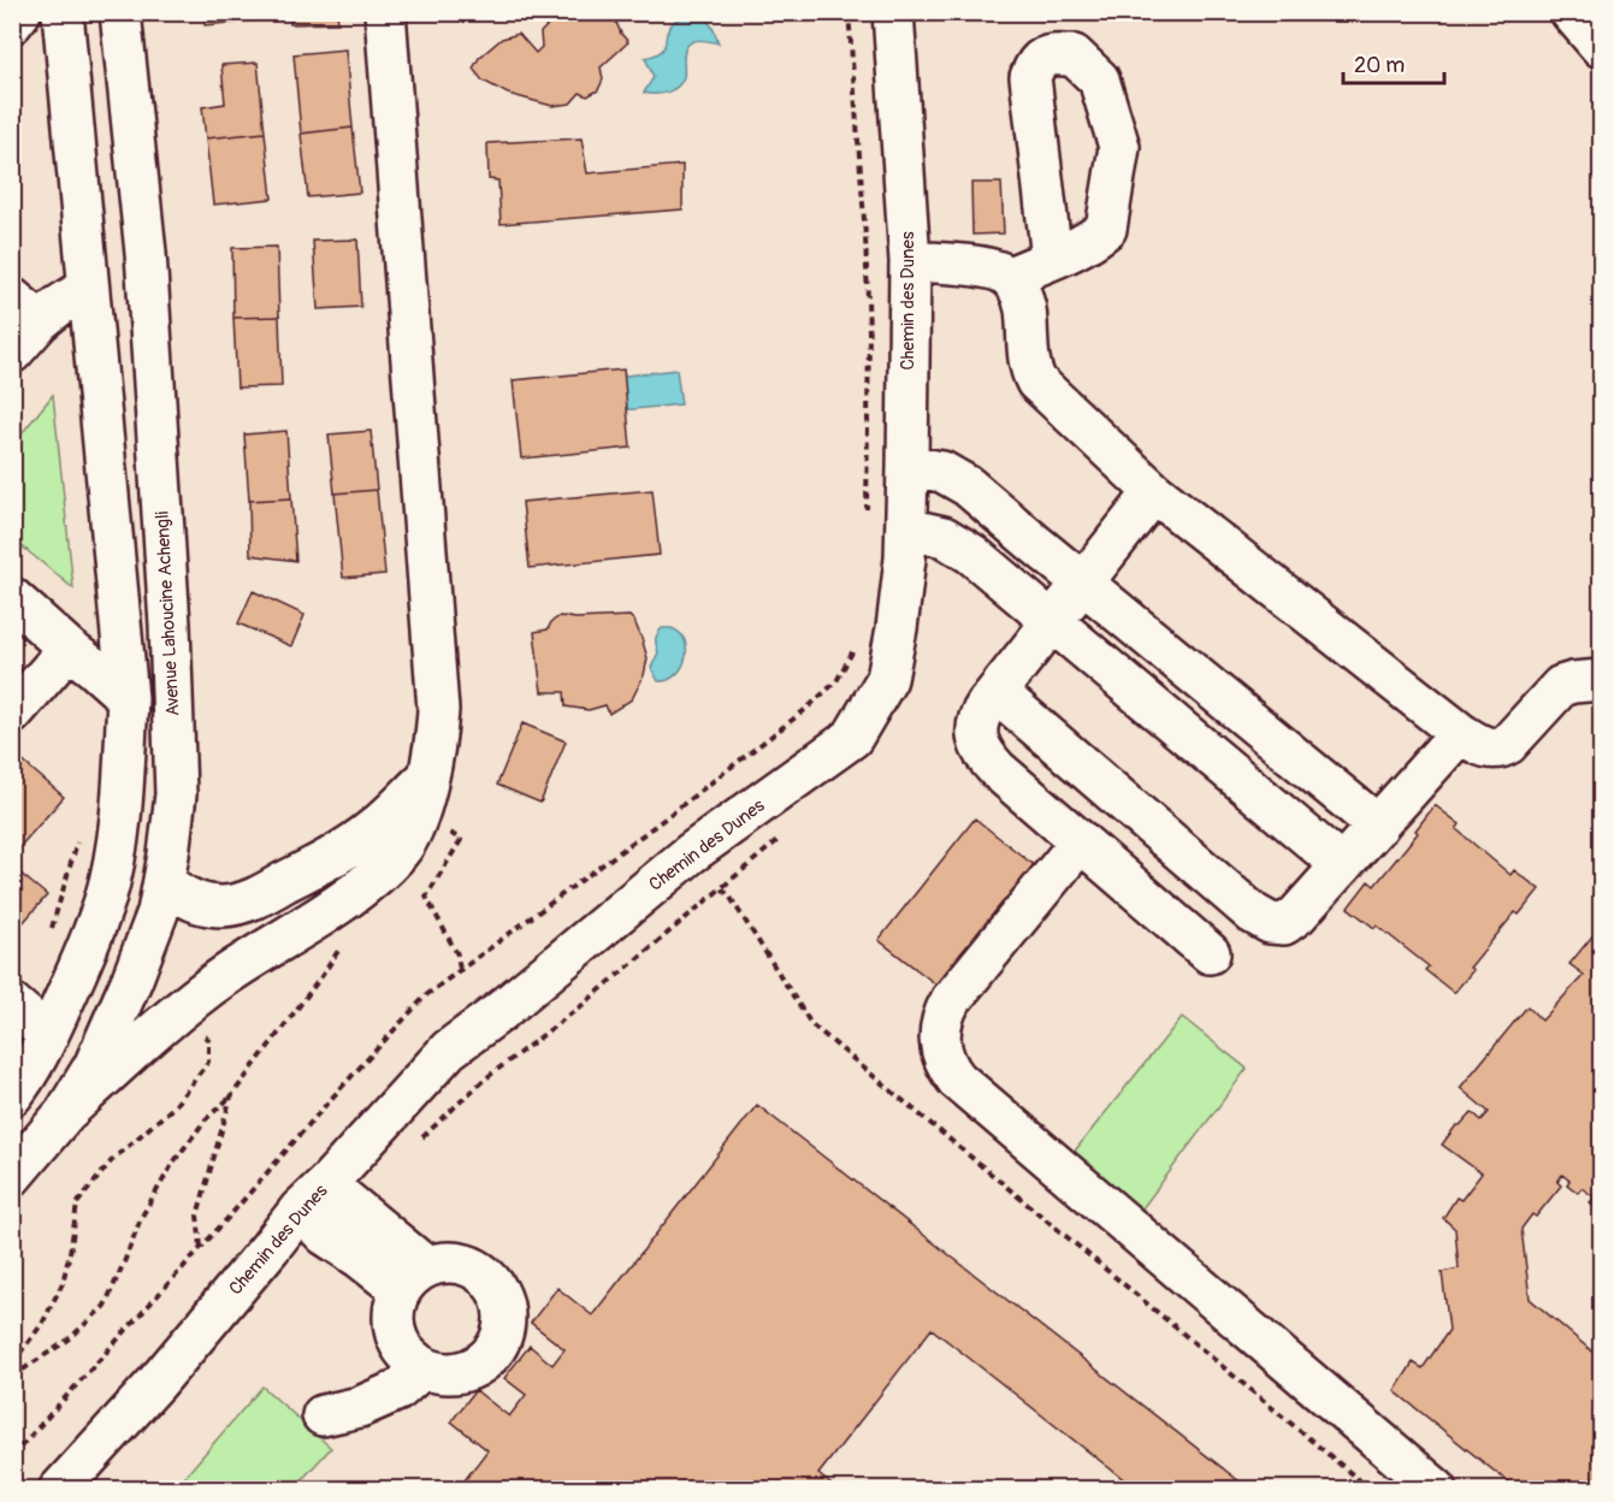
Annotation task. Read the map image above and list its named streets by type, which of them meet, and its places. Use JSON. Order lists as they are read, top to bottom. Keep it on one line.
{"streets":{"street":["Chemin des Dunes","Avenue Lahoucine Achengli"]},"scale_bar":"20 m"}
